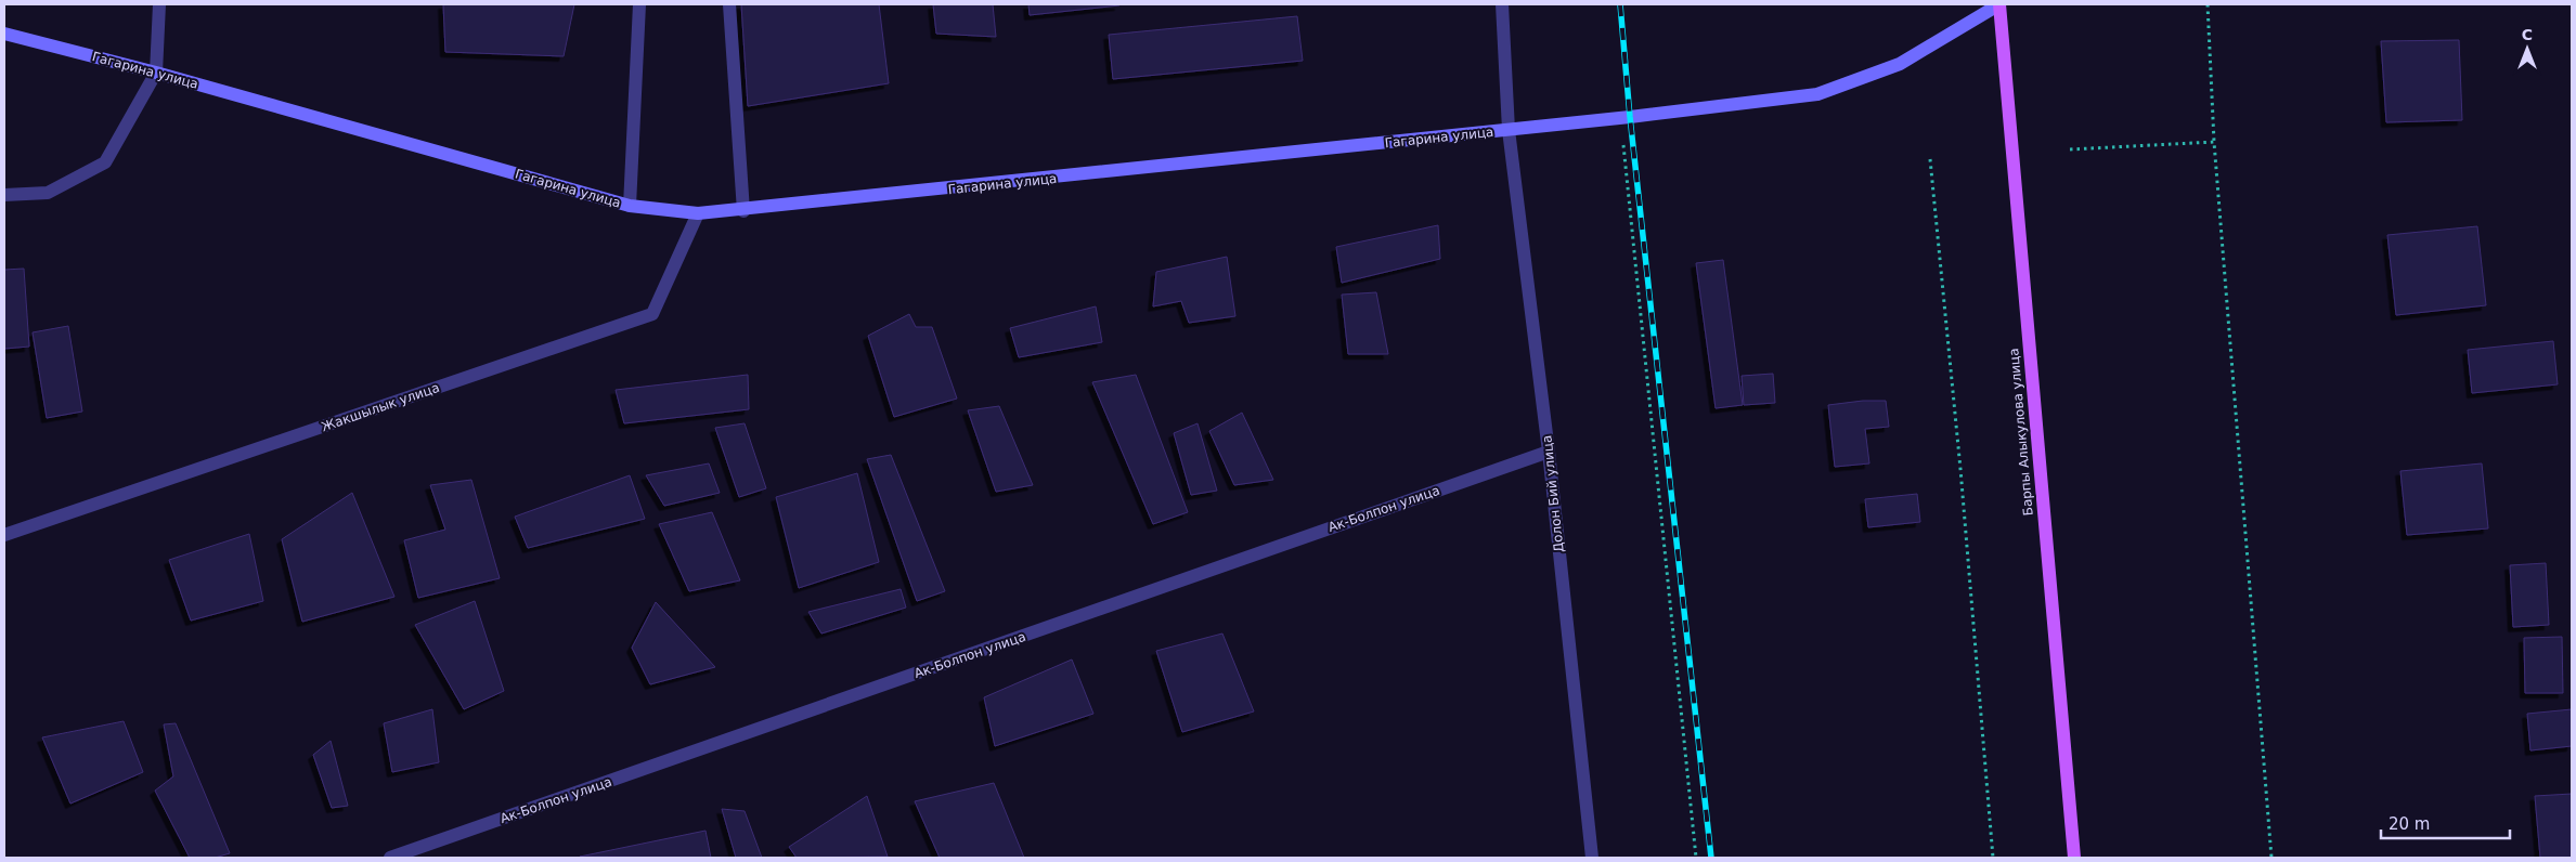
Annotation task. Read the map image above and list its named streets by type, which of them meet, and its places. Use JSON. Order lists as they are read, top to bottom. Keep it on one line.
{"streets":{"main road":["Гагарина улица","Барпы Алыкулова улица"],"street":["Жакшылык улица","Долон Бий улица","Ак-Болпон улица"]},"crossings":[["Гагарина улица","Жакшылык улица"],["Гагарина улица","Барпы Алыкулова улица"],["Гагарина улица","Долон Бий улица"],["Долон Бий улица","Ак-Болпон улица"]],"scale_bar":"20 m","north":"top"}
